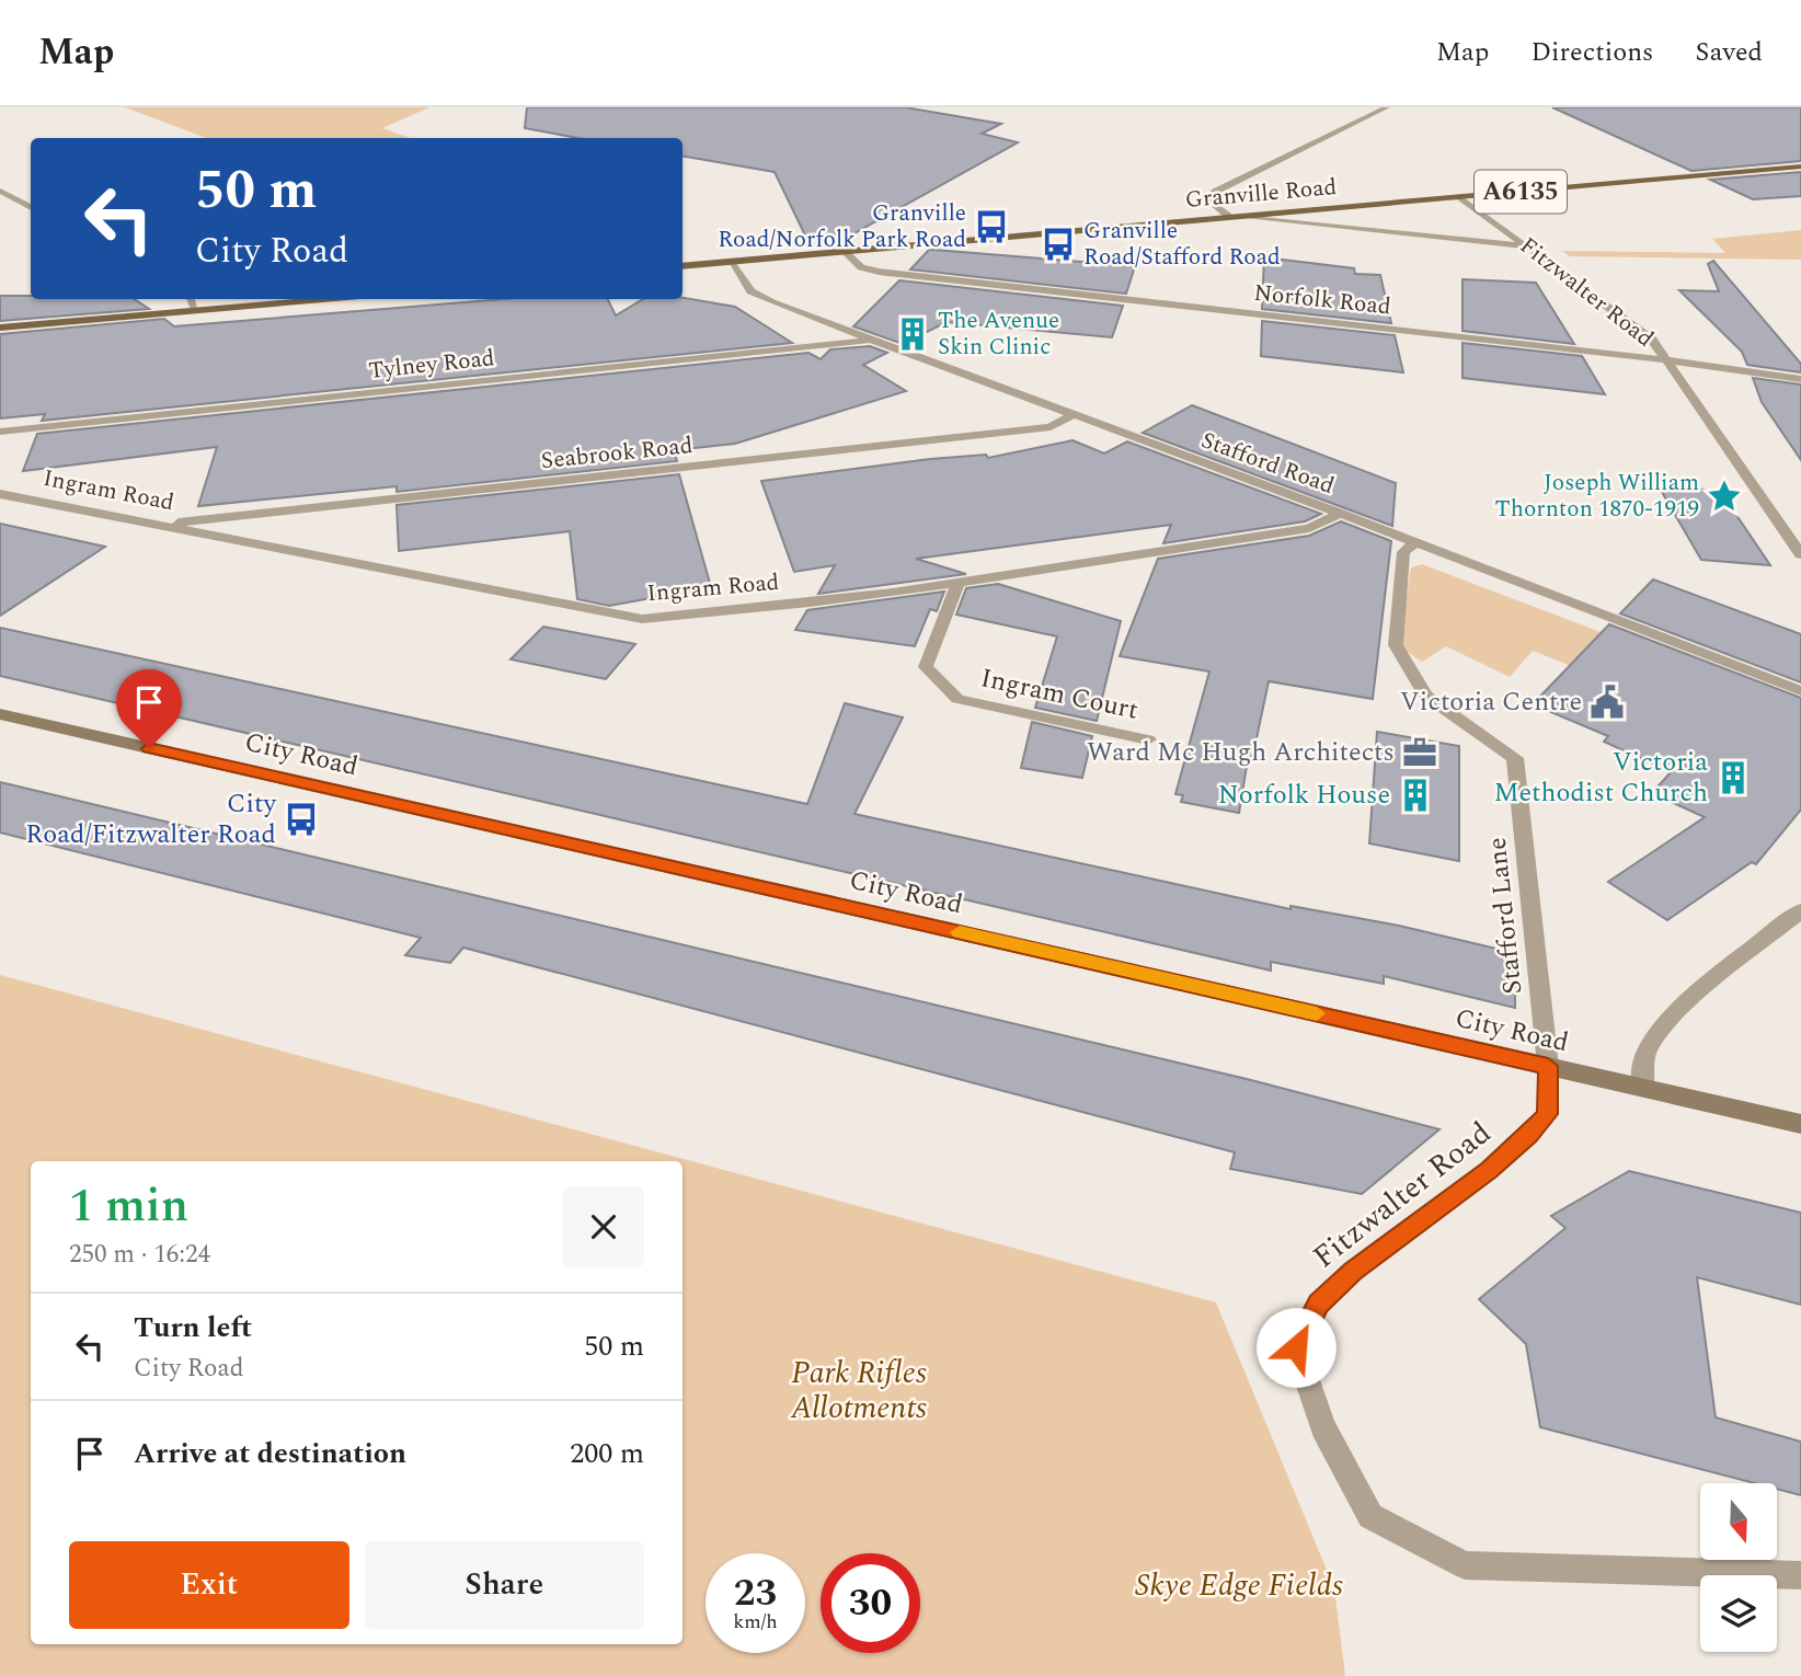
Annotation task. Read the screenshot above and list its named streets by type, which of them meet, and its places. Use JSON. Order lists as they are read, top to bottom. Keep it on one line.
{"streets":{"main road":["A6135","Granville Road","City Road"],"street":["Fitzwalter Road","Norfolk Road","Tylney Road","Seabrook Road","Stafford Road","Ingram Road","Ingram Court","Stafford Lane"]},"crossings":[["Granville Road","Fitzwalter Road"],["Granville Road","Norfolk Road"],["Granville Road","Stafford Road"],["Fitzwalter Road","Norfolk Road"],["Fitzwalter Road","City Road"],["Fitzwalter Road","Stafford Lane"],["Tylney Road","Stafford Road"],["Seabrook Road","Stafford Road"],["Seabrook Road","Ingram Road"],["Stafford Road","Ingram Road"],["Stafford Road","Stafford Lane"],["Ingram Road","Ingram Court"],["City Road","Stafford Lane"]],"parks":["Park Rifles Allotments","Skye Edge Fields"],"places":{"bus stop":["Granville Road/Norfolk Park Road","Granville Road/Stafford Road","City Road/Fitzwalter Road"],"building":["The Avenue Skin Clinic","Victoria Methodist Church","Norfolk House"],"place":["Joseph William Thornton 1870-1919"],"public building":["Victoria Centre"],"office":["Ward Mc Hugh Architects"]},"north":"bottom","page":{"header":"Map","nav":["Map","Directions","Saved"],"turn":["50 m","City Road"],"heading":["1 min","250 m · 16:24"],"list":[{"name":"Turn left","note":"City Road","value":"50 m"},{"name":"Arrive at destination","value":"200 m"}],"buttons":["Exit","Share"],"speed":"23 km/h","limit":"30"}}
